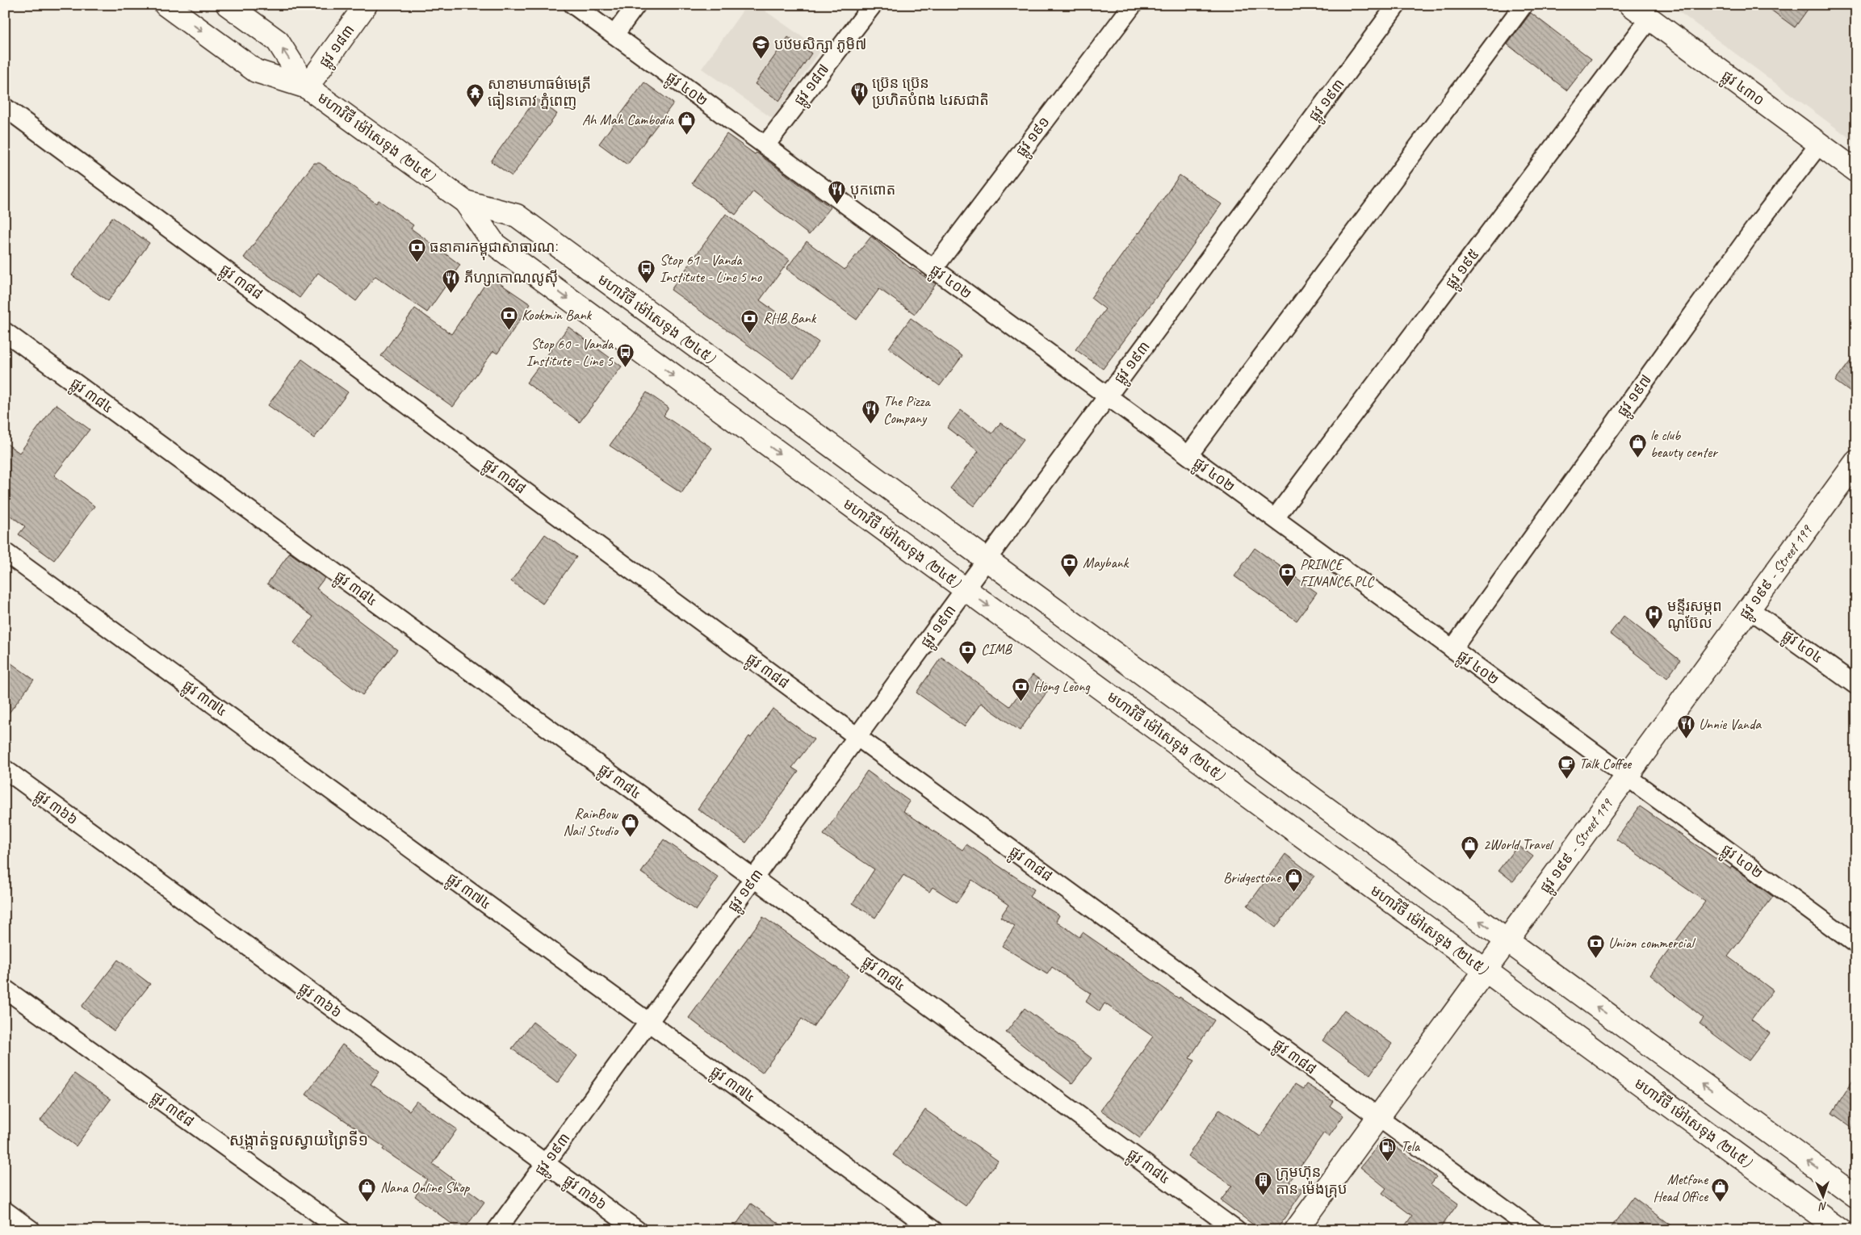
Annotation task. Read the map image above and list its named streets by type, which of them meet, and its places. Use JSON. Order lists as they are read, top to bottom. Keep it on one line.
{"streets":{"main road":["ផ្លូវ ១៨៣","ផ្លូវ ៤៣០","មហាវិថី ម៉ៅសេទុង (២៤៥)","ផ្លូវ ១៩៩ - Street 199"],"street":["ផ្លូវ ១៨៧","ផ្លូវ ៤០២","ផ្លូវ ១៩៣","ផ្លូវ ១៩១","ផ្លូវ ១៩៥","ផ្លូវ ៣៨៨","ផ្លូវ ៣៨៤","ផ្លូវ ១៩៧","ផ្លូវ ៤០៤","ផ្លូវ ៣៧៤","ផ្លូវ ៣៦៦","ផ្លូវ ៣៥៨"]},"crossings":[["ផ្លូវ ១៨៣","មហាវិថី ម៉ៅសេទុង (២៤៥)"],["ផ្លូវ ១៨៧","ផ្លូវ ៤០២"],["ផ្លូវ ៤៣០","ផ្លូវ ១៩៥"],["ផ្លូវ ៤៣០","ផ្លូវ ១៩៧"],["ផ្លូវ ៤០២","ផ្លូវ ១៩៣"],["ផ្លូវ ៤០២","ផ្លូវ ១៩១"],["ផ្លូវ ៤០២","ផ្លូវ ១៩៥"],["ផ្លូវ ៤០២","ផ្លូវ ១៩៧"],["ផ្លូវ ៤០២","ផ្លូវ ១៩៩ - Street 199"],["ផ្លូវ ១៩៣","មហាវិថី ម៉ៅសេទុង (២៤៥)"],["ផ្លូវ ១៩៣","ផ្លូវ ៣៨៨"],["ផ្លូវ ១៩៣","ផ្លូវ ៣៨៤"],["ផ្លូវ ១៩៣","ផ្លូវ ៣៧៤"],["ផ្លូវ ១៩៣","ផ្លូវ ៣៦៦"],["មហាវិថី ម៉ៅសេទុង (២៤៥)","ផ្លូវ ១៩៩ - Street 199"],["ផ្លូវ ៣៨៨","ផ្លូវ ១៩៩ - Street 199"],["ផ្លូវ ១៩៩ - Street 199","ផ្លូវ ៤០៤"]],"districts":["សង្កាត់ទួលស្វាយព្រៃទី១"],"places":{"school or university":["បឋមសិក្សា ភូមិ៧"],"restaurant":["ប្រ៊េន ប្រ៊េន ប្រហិតបំពង ៤រសជាតិ","បុកពោត","ភីហ្សាកោណលូស៊ី","The Pizza Company","Unnie Vanda"],"temple":["សាខាមហាធម៌មេត្រី ធៀនតោវ ភ្នំពេញ"],"shop":["Ah Mah Cambodia","le club beauty center","RainBow Nail Studio","2World Travel","Bridgestone","Nana Online Shop","Metfone Head Office"],"bank":["ធនាគារកម្ពុជាសាធារណៈ","Kookmin Bank","RHB Bank","Maybank","PRINCE FINANCE PLC","CIMB","Hong Leong","Union commercial"],"bus stop":["Stop 61 - Vanda Institute - Line 5 no","Stop 60 - Vanda Institute - Line 5"],"hospital":["មន្ទីរសម្ភព ណូប៊ែល"],"cafe":["Talk Coffee"],"fuel station":["Tela"],"building":["ក្រុមហ៊ុន តាន ម៉េងគ្រុប"]},"north":"bottom"}
